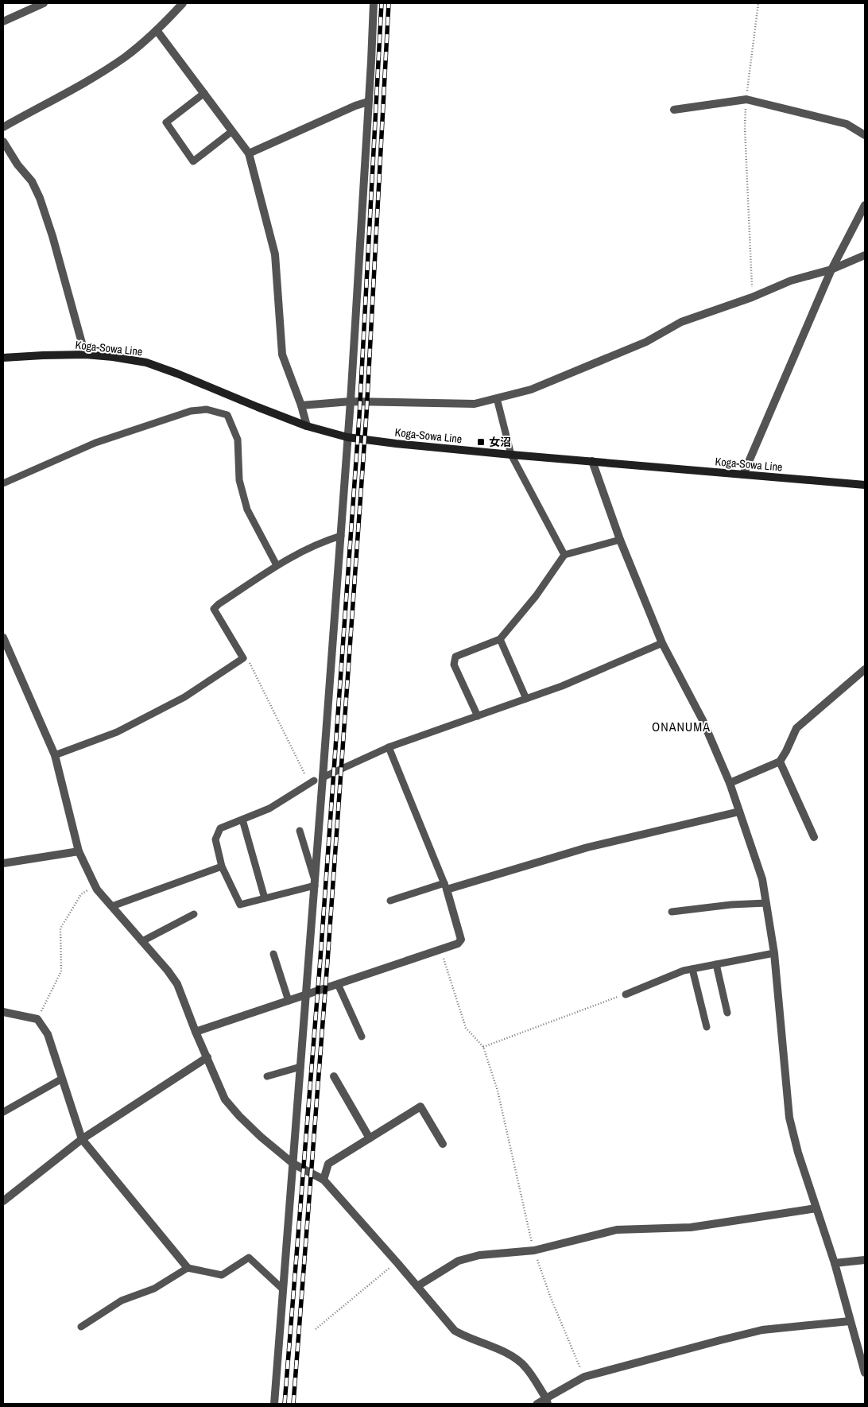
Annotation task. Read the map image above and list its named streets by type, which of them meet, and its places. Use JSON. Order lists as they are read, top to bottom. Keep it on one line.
{"streets":{"main road":["Koga-Sowa Line"]},"districts":["ONANUMA"],"places":{"transit":["女沼"]}}
